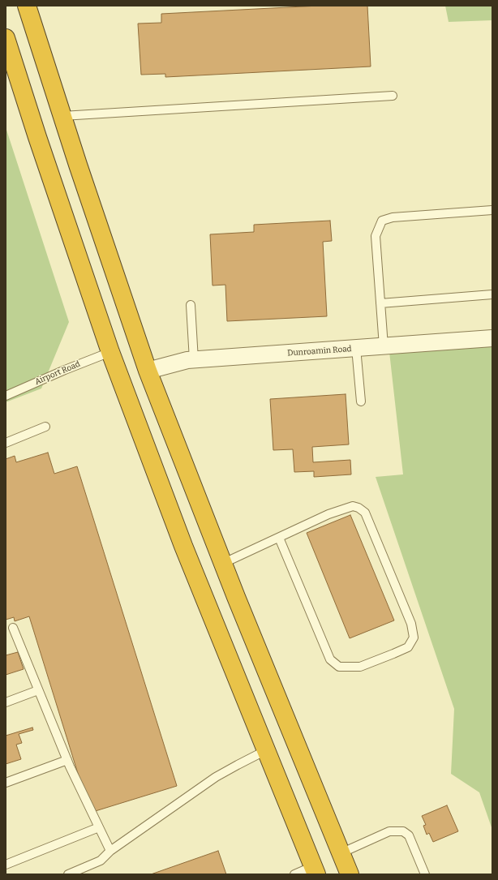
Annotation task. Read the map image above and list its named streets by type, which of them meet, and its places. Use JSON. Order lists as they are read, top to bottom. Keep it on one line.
{"streets":{"street":["Dunroamin Road"],"lane":["Airport Road"]}}
